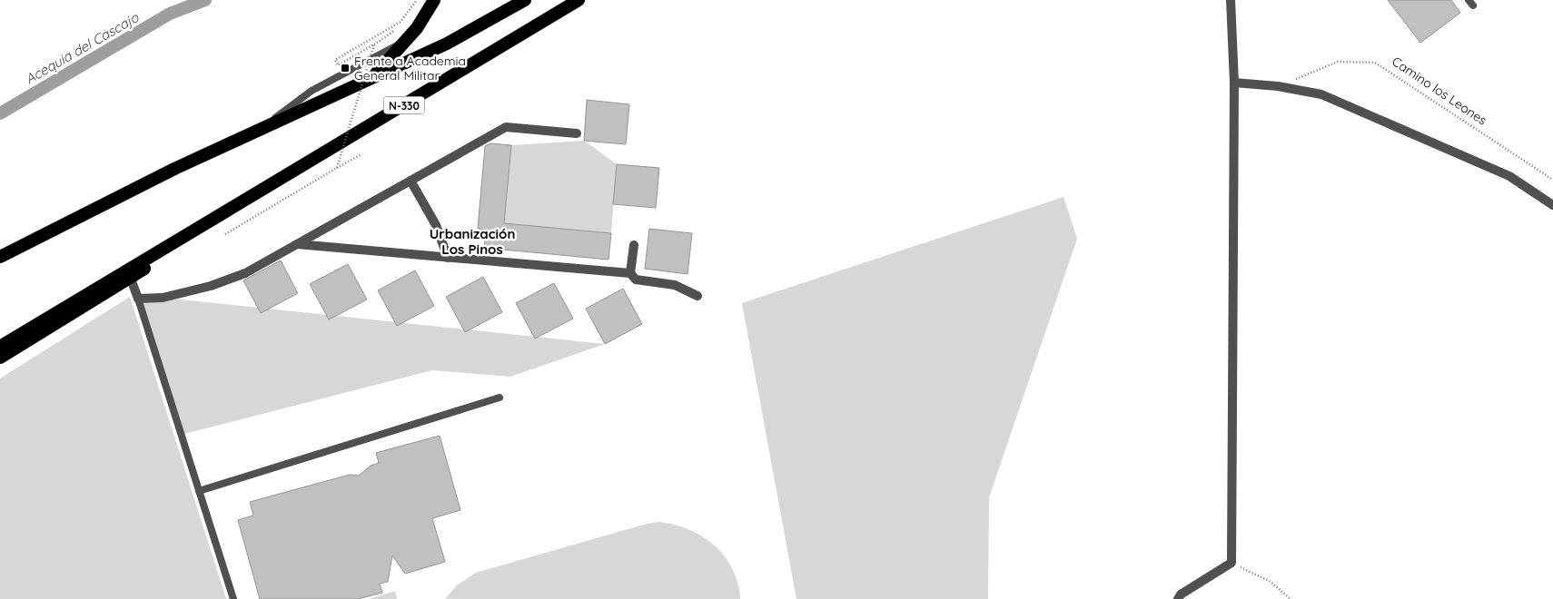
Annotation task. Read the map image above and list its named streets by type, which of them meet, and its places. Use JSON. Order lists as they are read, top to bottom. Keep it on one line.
{"streets":{"highway":["N-330"],"path":["Camino los Leones"]},"districts":["Urbanización Los Pinos"],"water":["Acequia del Cascajo"],"places":{"transit":["Frente a Academia General Militar"]}}
